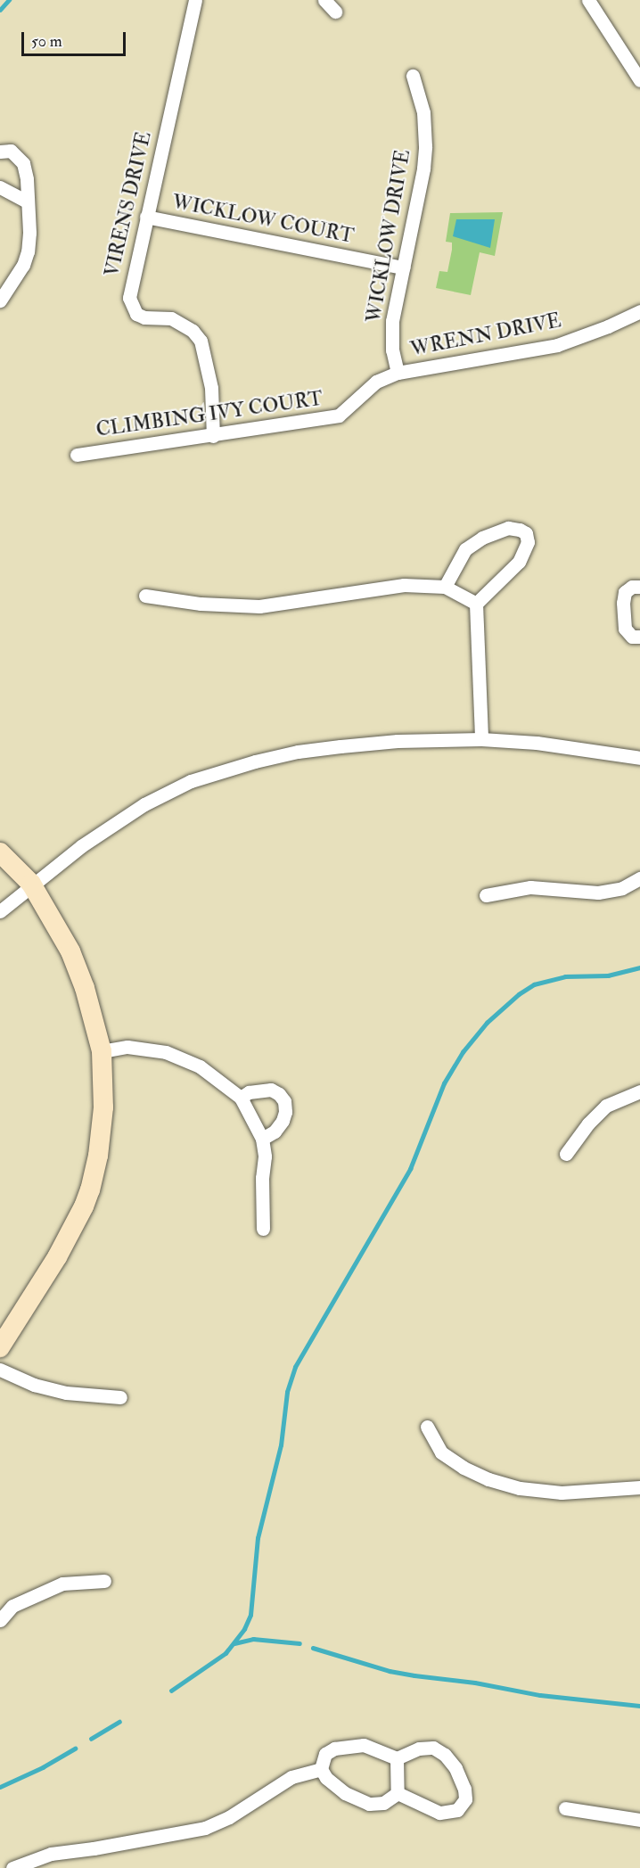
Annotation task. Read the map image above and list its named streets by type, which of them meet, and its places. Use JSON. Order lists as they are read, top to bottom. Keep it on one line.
{"streets":{"street":["VIRENS DRIVE","WICKLOW COURT","WICKLOW DRIVE","WRENN DRIVE","CLIMBING IVY COURT"]},"crossings":[["VIRENS DRIVE","WICKLOW COURT"],["VIRENS DRIVE","CLIMBING IVY COURT"],["WICKLOW COURT","WICKLOW DRIVE"],["WICKLOW DRIVE","WRENN DRIVE"],["WICKLOW DRIVE","CLIMBING IVY COURT"],["WRENN DRIVE","CLIMBING IVY COURT"]],"scale_bar":"50 m"}
